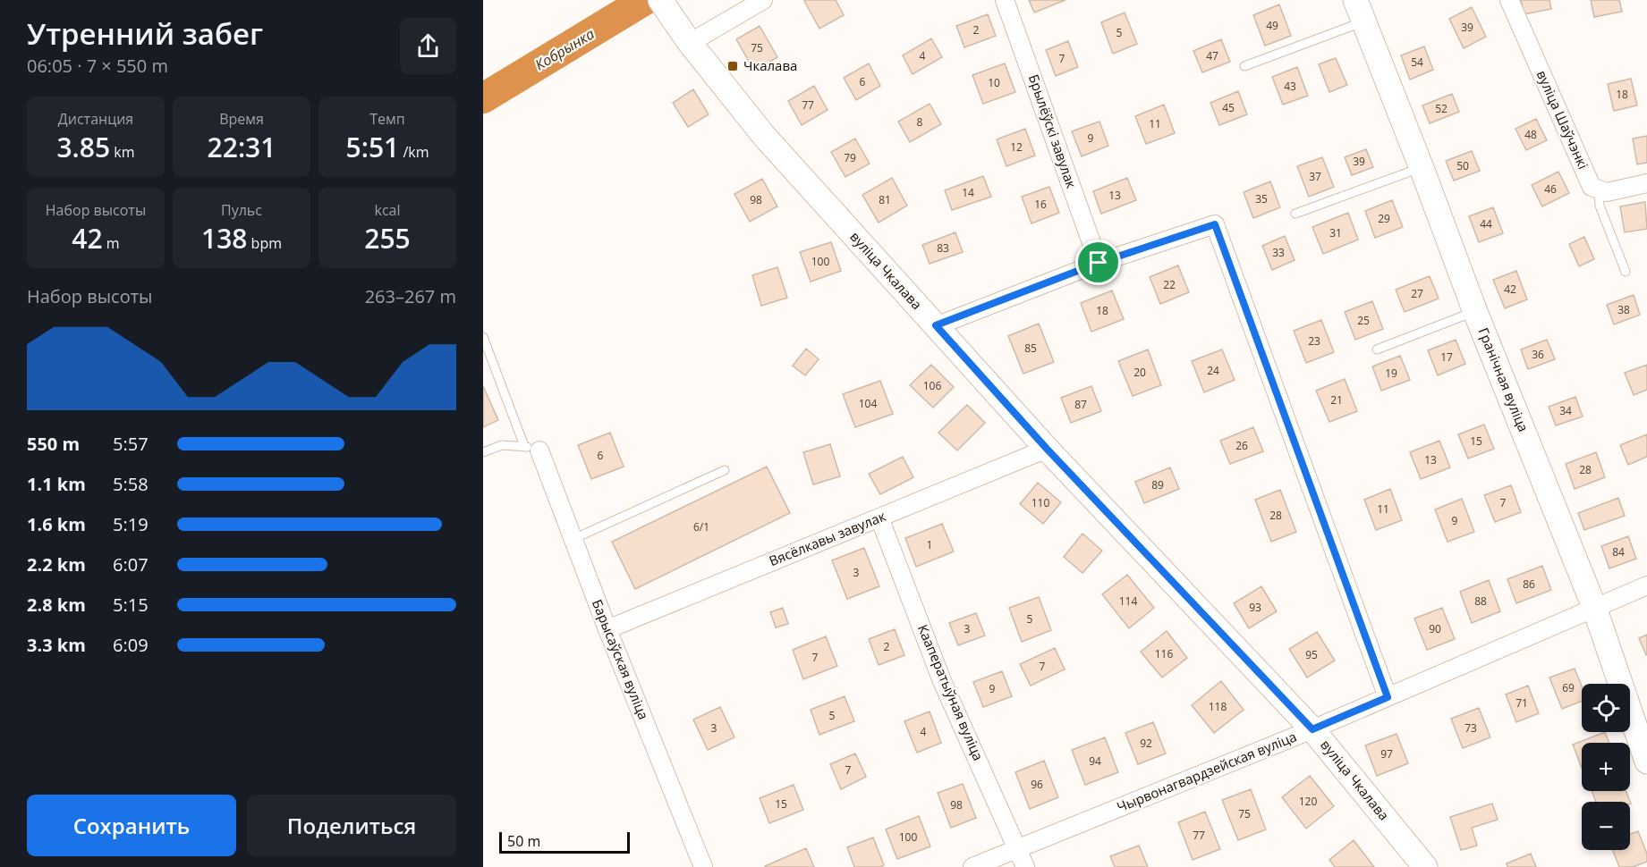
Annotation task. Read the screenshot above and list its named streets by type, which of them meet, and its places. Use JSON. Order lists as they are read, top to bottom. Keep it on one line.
{"streets":{"main road":["вуліца Чкалава","Гранічная вуліца"],"street":["вуліца Шаўчэнкі","Брылёўскі завулак","Вясёлкавы завулак","Барысаўская вуліца","Кааператыўная вуліца","Чырвонагвардзейская вуліца"]},"crossings":[["вуліца Чкалава","Вясёлкавы завулак"],["вуліца Чкалава","Чырвонагвардзейская вуліца"],["Гранічная вуліца","Чырвонагвардзейская вуліца"],["Вясёлкавы завулак","Барысаўская вуліца"],["Вясёлкавы завулак","Кааператыўная вуліца"],["Кааператыўная вуліца","Чырвонагвардзейская вуліца"]],"water":["Кобрынка"],"places":{"transit":["Чкалава"]},"house_numbers":["49","39","2","5","75","4","47","7","54","6","10","43","18","77","45","52","8","11","48","9","12","79","39","50","37","46","14","13","35","98","81","16","29","44","31","83","33","100","22","42","27","38","18","25","23","85","36","17","24","20","19","106","21","104","87","34","15","26","6","13","28","89","110","7","11","28","9","6/1","1","84","3","86","114","88","93","5","3","90","2","116","95","7","7","69","9","71","118","5","3","73","4","92","97","94","7","96","120","15","98","75","77","100"],"scale_bar":"50 m","page":{"heading":["Утренний забег","06:05 · 7 × 550 m"],"stats":[["Дистанция","3.85 km"],["Время","22:31"],["Темп","5:51 /km"],["Набор высоты","42 m"],["Пульс","138 bpm"],["kcal","255"]],"chart":["Набор высоты","263–267 m"],"list":[{"name":"550 m","note":"5:57"},{"name":"1.1 km","note":"5:58"},{"name":"1.6 km","note":"5:19"},{"name":"2.2 km","note":"6:07"},{"name":"2.8 km","note":"5:15"},{"name":"3.3 km","note":"6:09"}],"map_buttons":["+","−"],"buttons":["Сохранить","Поделиться"],"scale":"50 m"}}
